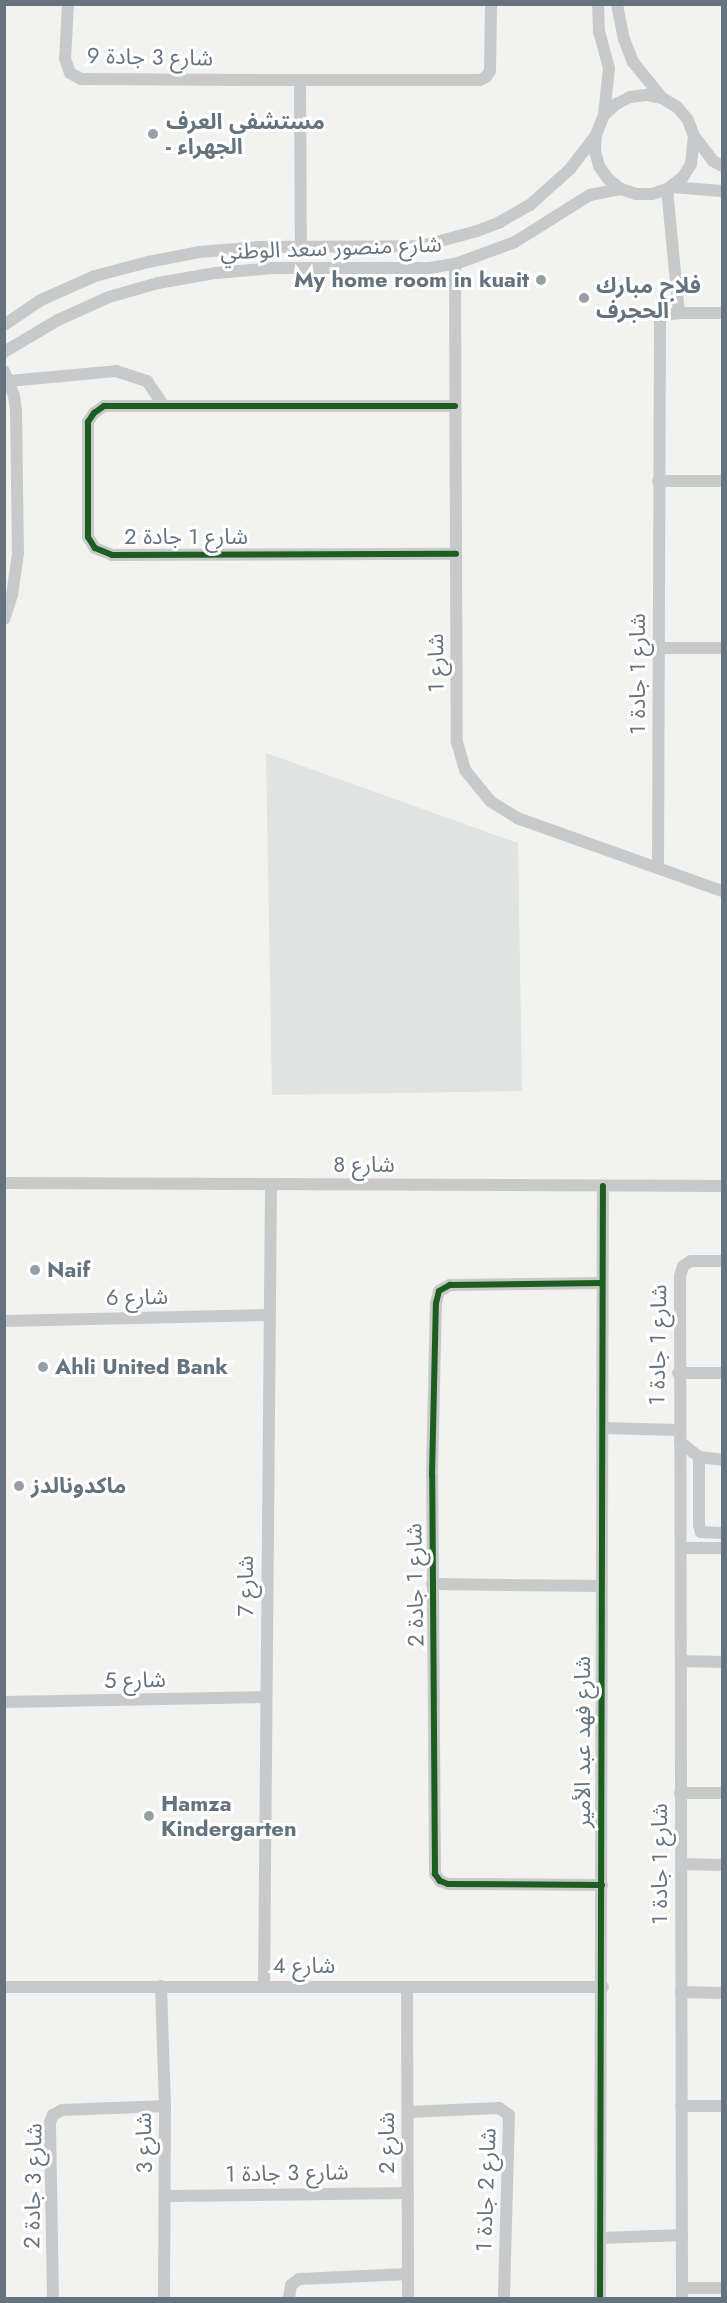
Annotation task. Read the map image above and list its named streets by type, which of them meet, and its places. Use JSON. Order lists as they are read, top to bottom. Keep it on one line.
{"streets":{"street":["شارع 3 جادة 9","شارع منصور سعد الوطني","شارع 1 جادة 2","شارع 1","شارع 1 جادة 1","شارع 8","شارع 6","شارع 7","شارع 5","شارع فهد عبد الأمير","شارع 4","شارع 3","شارع 2","شارع 3 جادة 1","شارع 3 جادة 2","شارع 2 جادة 1"]},"crossings":[["شارع منصور سعد الوطني","شارع 1"],["شارع 1 جادة 2","شارع 1"],["شارع 1 جادة 2","شارع فهد عبد الأمير"],["شارع 1","شارع 1 جادة 1"],["شارع 1 جادة 1","شارع فهد عبد الأمير"],["شارع 8","شارع 7"],["شارع 8","شارع فهد عبد الأمير"],["شارع 6","شارع 7"],["شارع 7","شارع 5"],["شارع 7","شارع 4"],["شارع فهد عبد الأمير","شارع 4"],["شارع 4","شارع 3"],["شارع 4","شارع 2"],["شارع 3","شارع 3 جادة 1"],["شارع 3","شارع 3 جادة 2"],["شارع 2","شارع 3 جادة 1"],["شارع 2","شارع 2 جادة 1"]],"places":["مستشفى العرف - الجهراء","My home room in kuait","فلاح مبارك الحجرف","Naif","Ahli United Bank","ماكدونالدز","Hamza Kindergarten"]}
